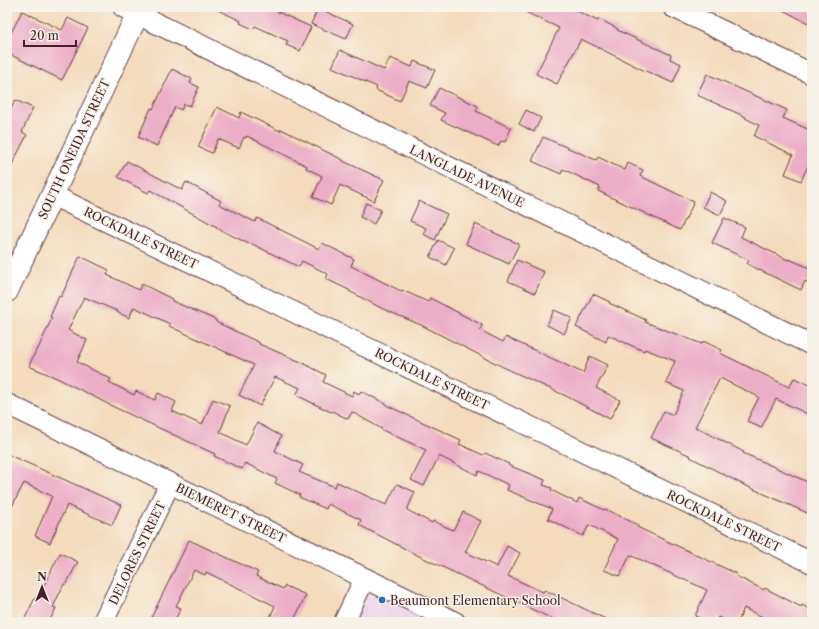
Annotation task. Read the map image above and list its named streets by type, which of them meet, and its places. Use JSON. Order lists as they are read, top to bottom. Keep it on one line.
{"streets":{"street":["SOUTH ONEIDA STREET","LANGLADE AVENUE","ROCKDALE STREET","BIEMERET STREET","DELORES STREET"]},"crossings":[["SOUTH ONEIDA STREET","LANGLADE AVENUE"],["SOUTH ONEIDA STREET","ROCKDALE STREET"],["BIEMERET STREET","DELORES STREET"]],"places":["Beaumont Elementary School"],"scale_bar":"20 m","north":"top"}
